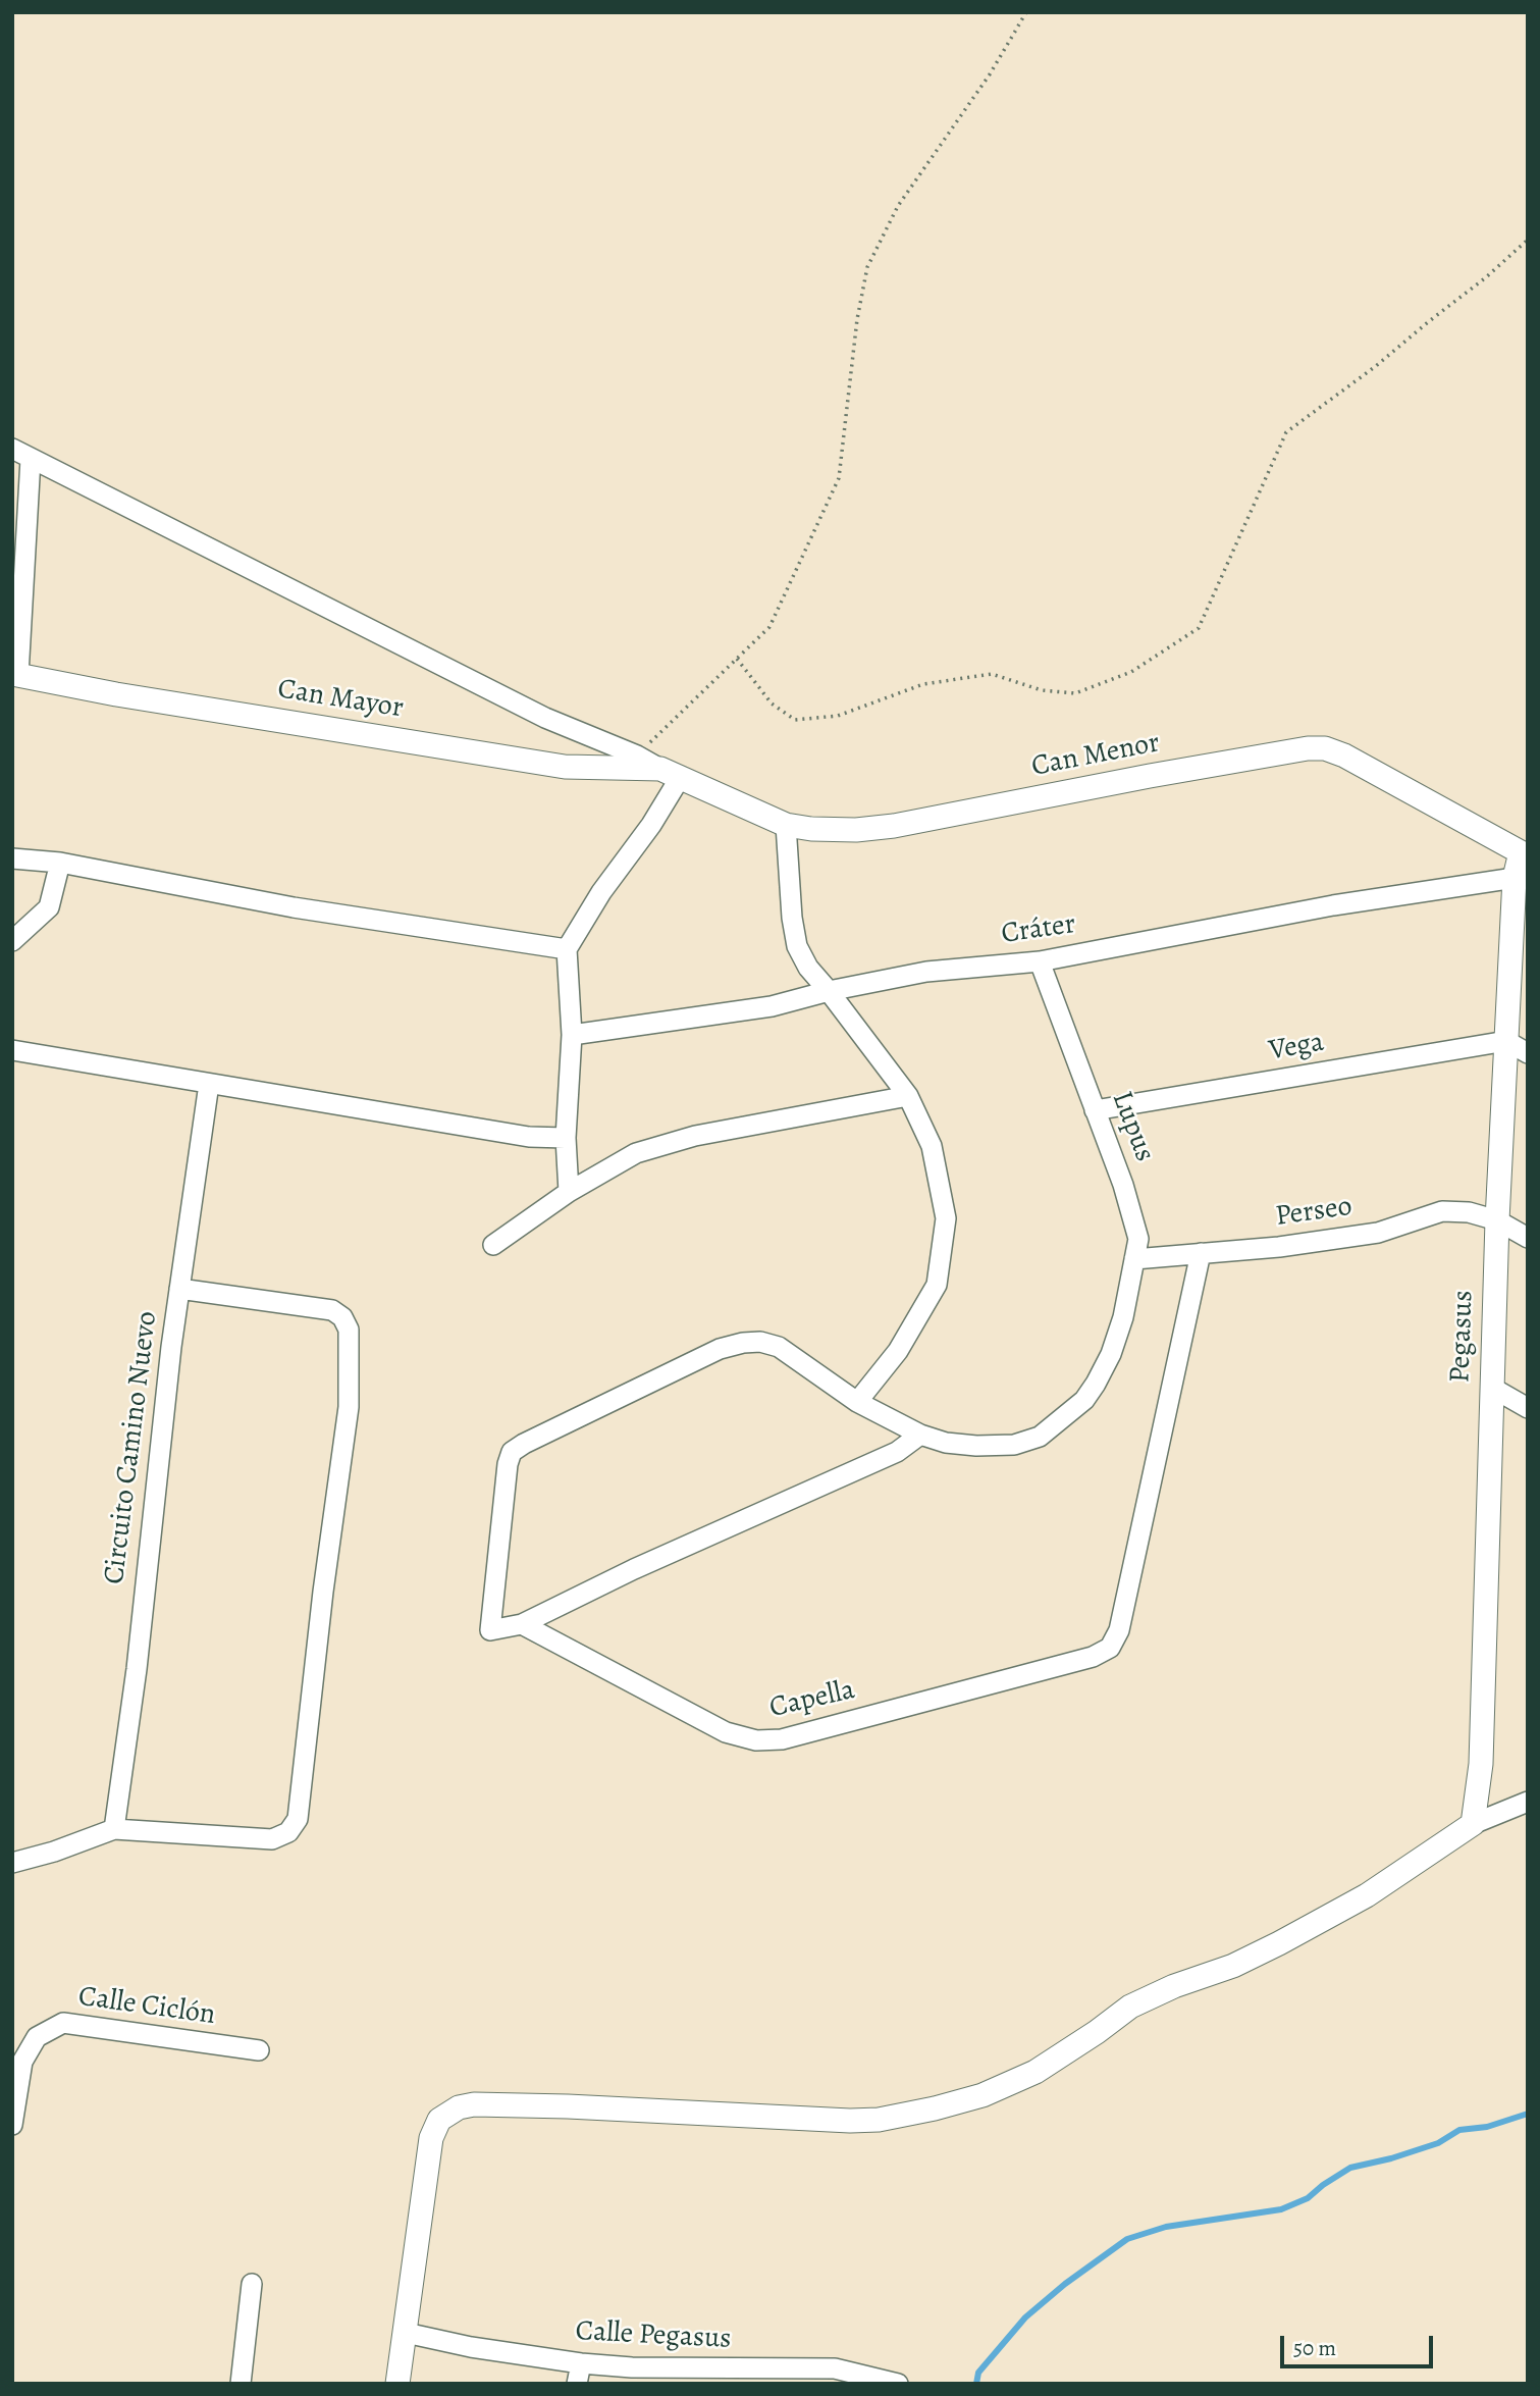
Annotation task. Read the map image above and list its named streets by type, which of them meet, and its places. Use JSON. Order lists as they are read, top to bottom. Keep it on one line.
{"streets":{"street":["Can Mayor","Can Menor","Cráter","Vega","Lupus","Perseo","Pegasus","Circuito Camino Nuevo","Capella","Calle Ciclón","Calle Pegasus"]},"crossings":[["Can Mayor","Can Menor"],["Can Menor","Pegasus"],["Cráter","Lupus"],["Cráter","Pegasus"],["Vega","Lupus"],["Vega","Pegasus"],["Lupus","Perseo"],["Lupus","Capella"],["Perseo","Pegasus"],["Perseo","Capella"]],"scale_bar":"50 m"}
